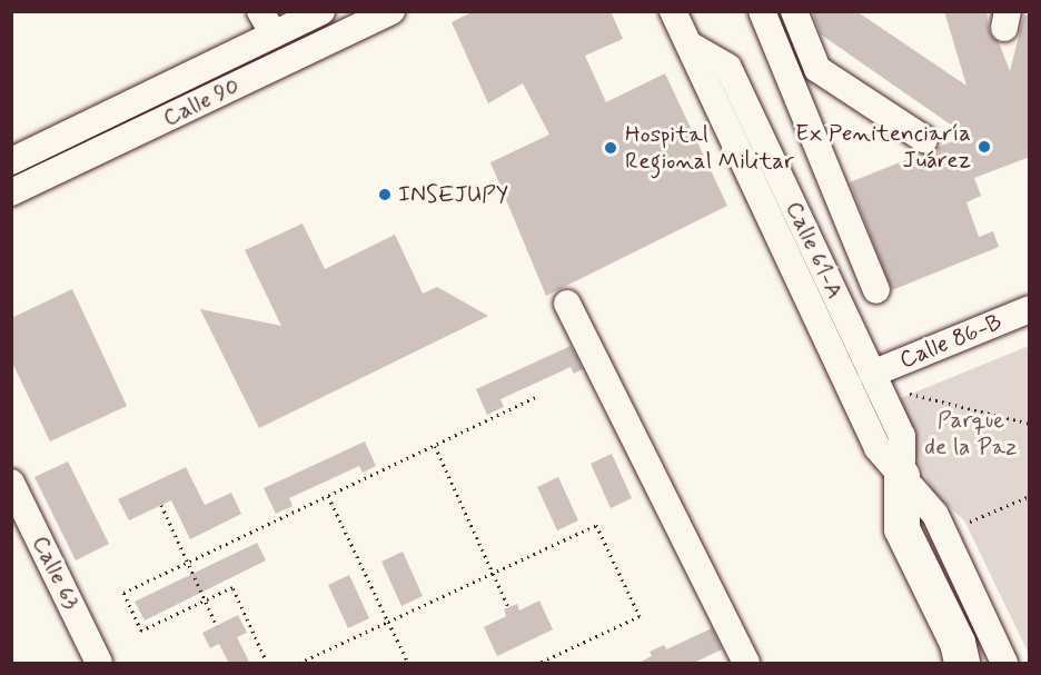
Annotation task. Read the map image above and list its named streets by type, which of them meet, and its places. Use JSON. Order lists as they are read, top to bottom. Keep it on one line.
{"streets":{"street":["Calle 90","Calle 61-A","Calle 86-B","Calle 63"]},"crossings":[["Calle 61-A","Calle 86-B"]],"parks":["Parque de la Paz"],"places":["Ex Penitenciaría Juárez","Hospital Regional Militar","INSEJUPY"]}
